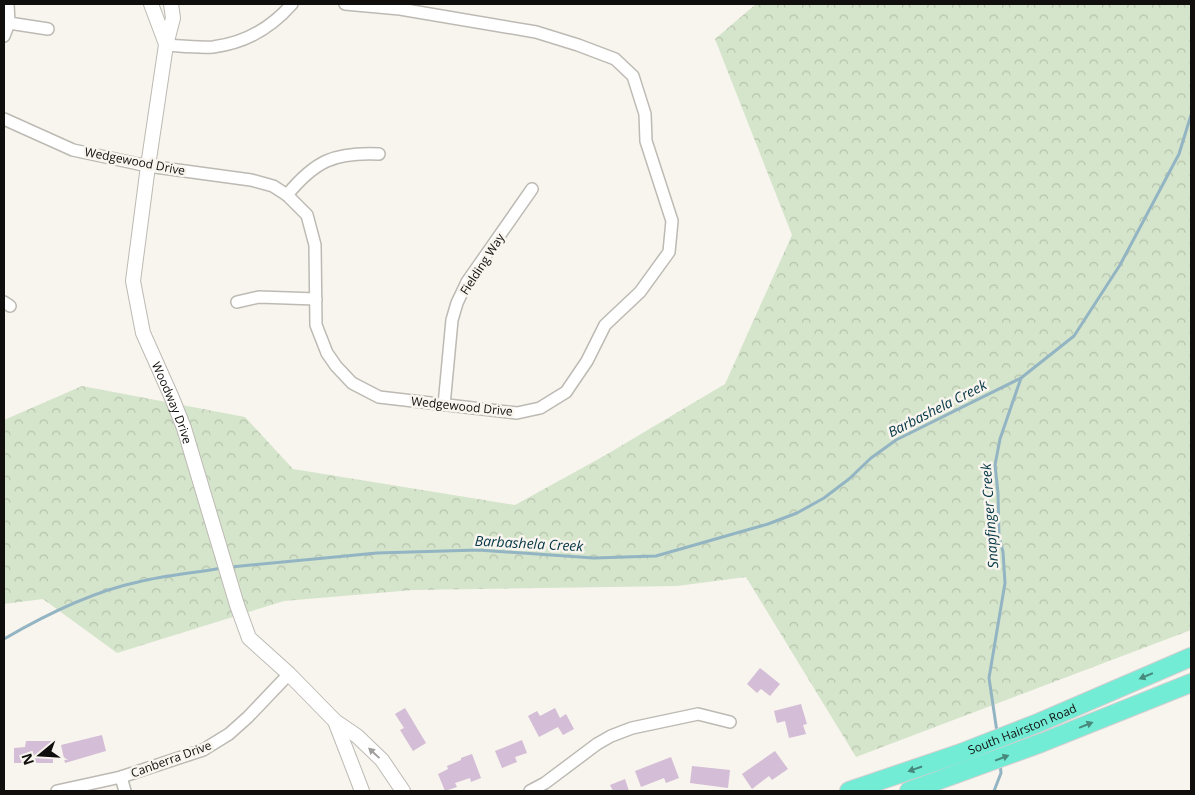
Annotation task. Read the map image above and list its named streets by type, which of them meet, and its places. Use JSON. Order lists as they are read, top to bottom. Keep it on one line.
{"streets":{"main road":["South Hairston Road"],"street":["Wedgewood Drive","Fielding Way","Woodway Drive","Canberra Drive"]},"crossings":[["Wedgewood Drive","Fielding Way"],["Wedgewood Drive","Woodway Drive"],["Woodway Drive","Canberra Drive"]],"water":["Barbashela Creek","Snapfinger Creek"],"north":"left"}
